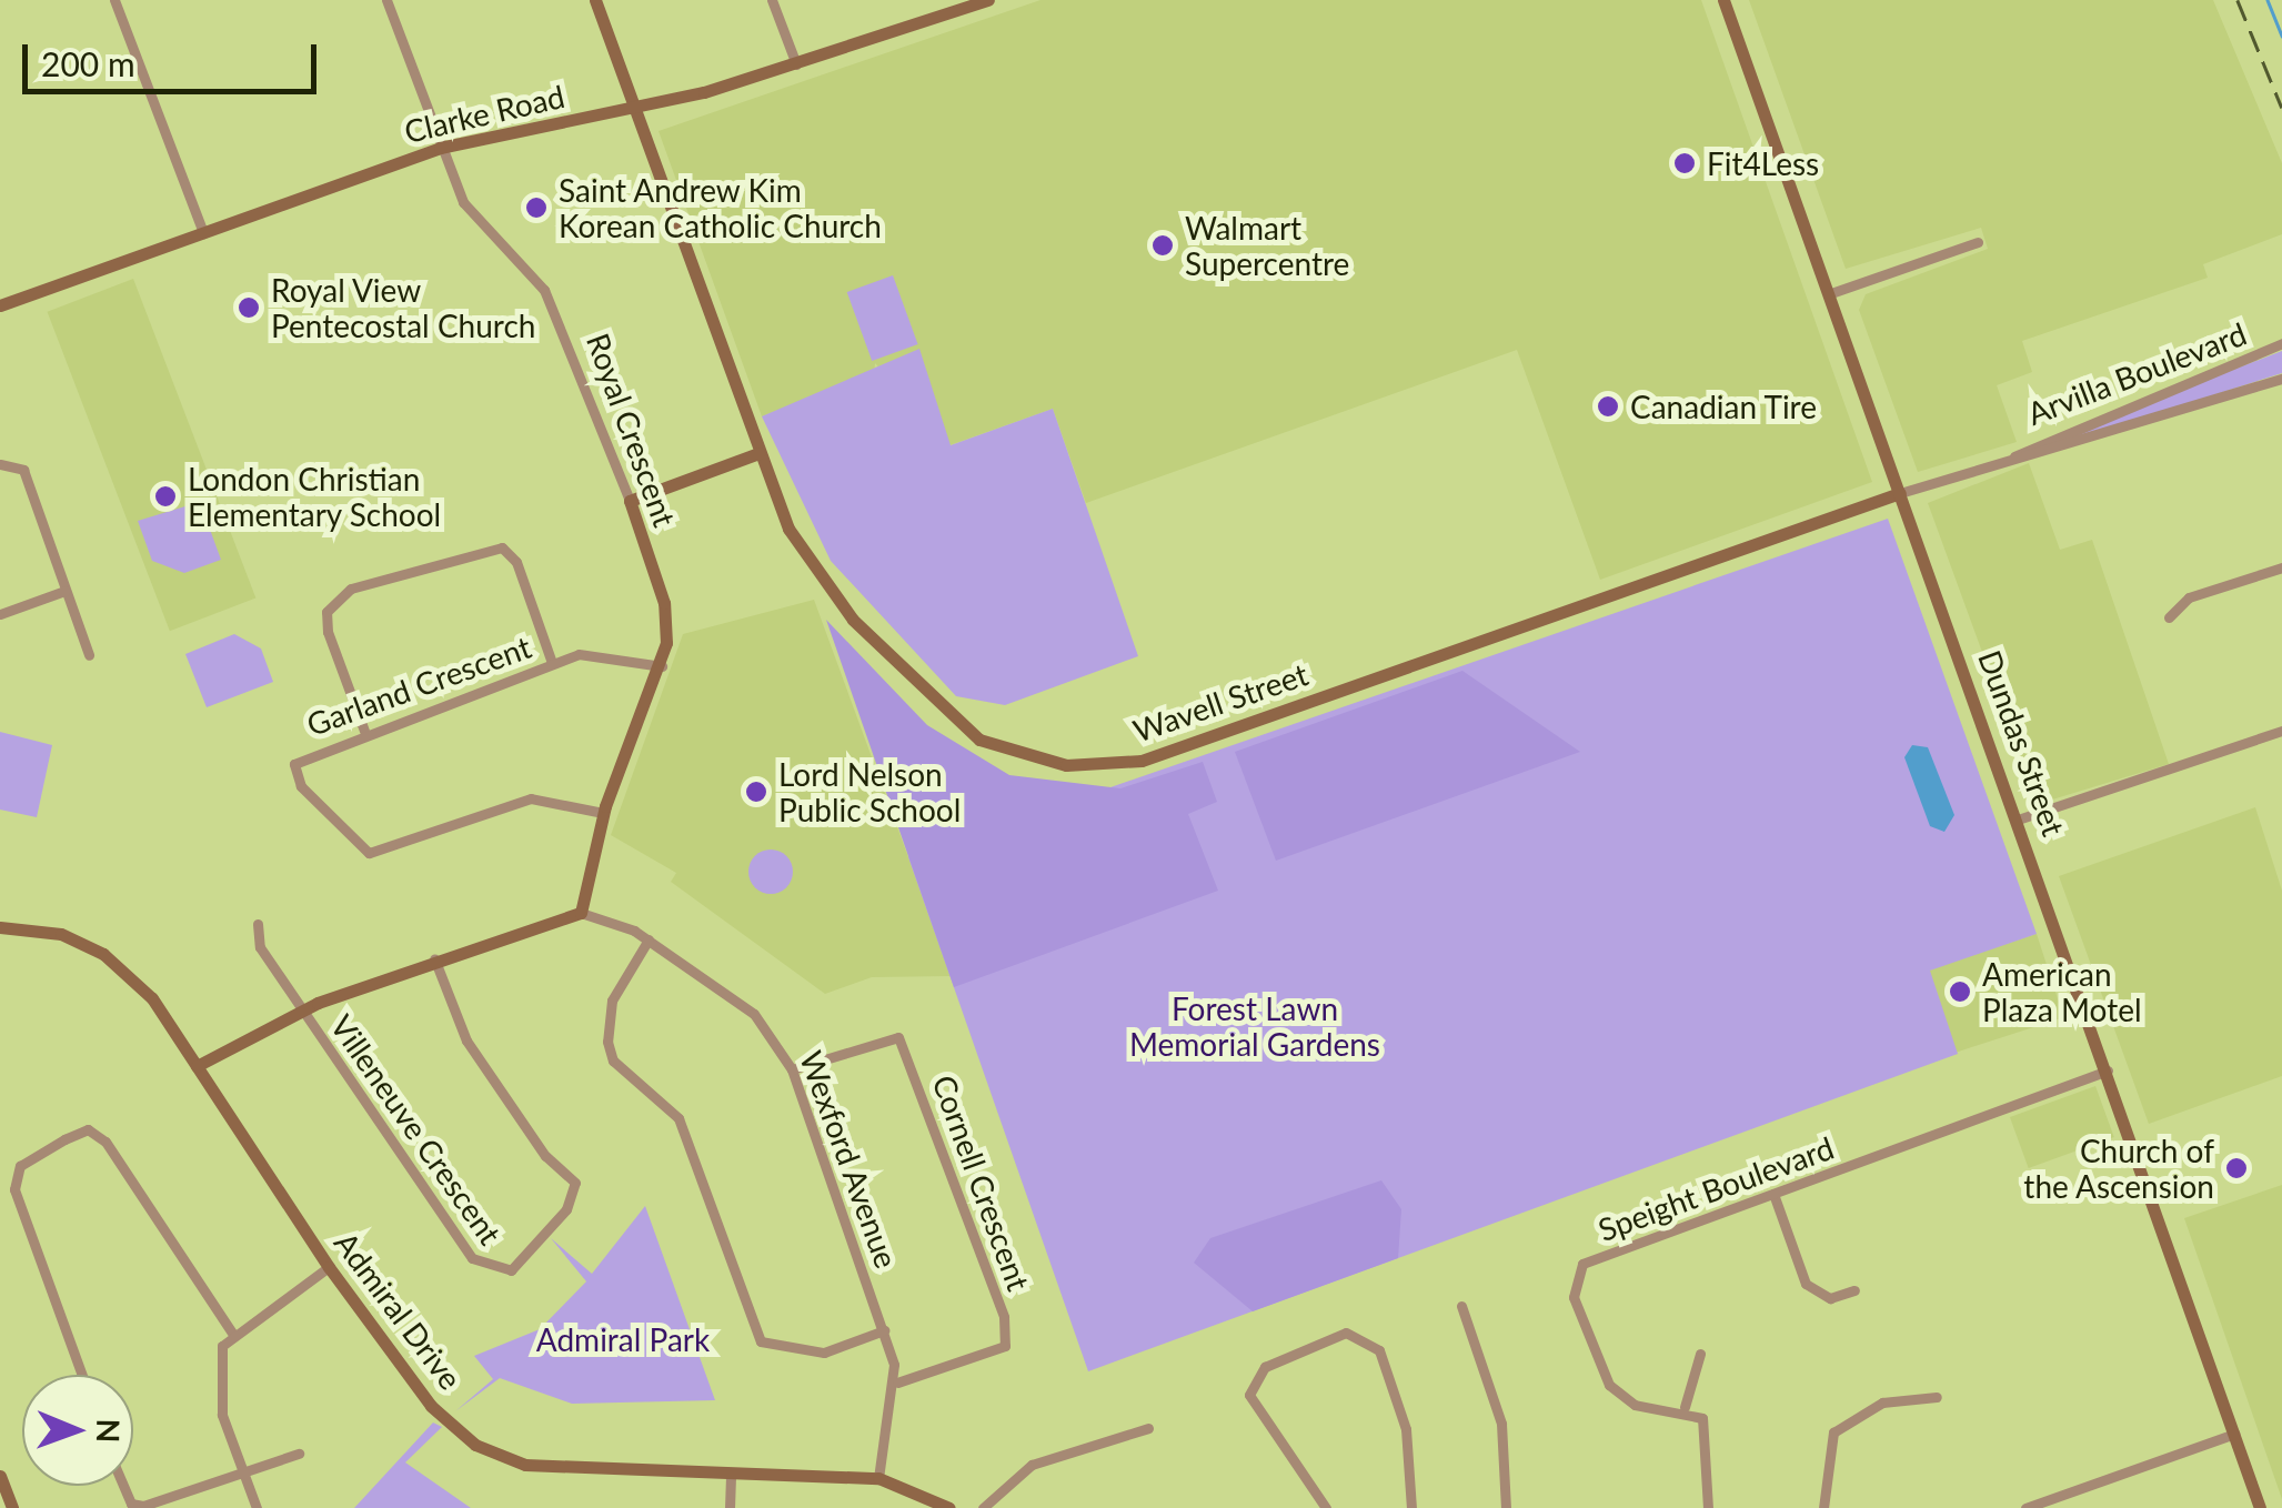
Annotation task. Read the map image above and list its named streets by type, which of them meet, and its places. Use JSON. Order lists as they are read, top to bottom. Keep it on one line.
{"streets":{"street":["Clarke Road","Arvilla Boulevard","Royal Crescent","Garland Crescent","Wavell Street","Dundas Street","Villeneuve Crescent","Wexford Avenue","Cornell Crescent","Speight Boulevard","Admiral Drive"]},"crossings":[["Clarke Road","Royal Crescent"],["Clarke Road","Wavell Street"],["Arvilla Boulevard","Wavell Street"],["Arvilla Boulevard","Dundas Street"],["Royal Crescent","Garland Crescent"],["Royal Crescent","Wexford Avenue"],["Wavell Street","Dundas Street"],["Dundas Street","Speight Boulevard"],["Wexford Avenue","Cornell Crescent"],["Wexford Avenue","Admiral Drive"]],"parks":["Forest Lawn Memorial Gardens","Admiral Park"],"places":["Fit4Less","Saint Andrew Kim Korean Catholic Church","Walmart Supercentre","Royal View Pentecostal Church","Canadian Tire","London Christian Elementary School","Lord Nelson Public School","American Plaza Motel","Church of the Ascension"],"scale_bar":"200 m","north":"right"}
